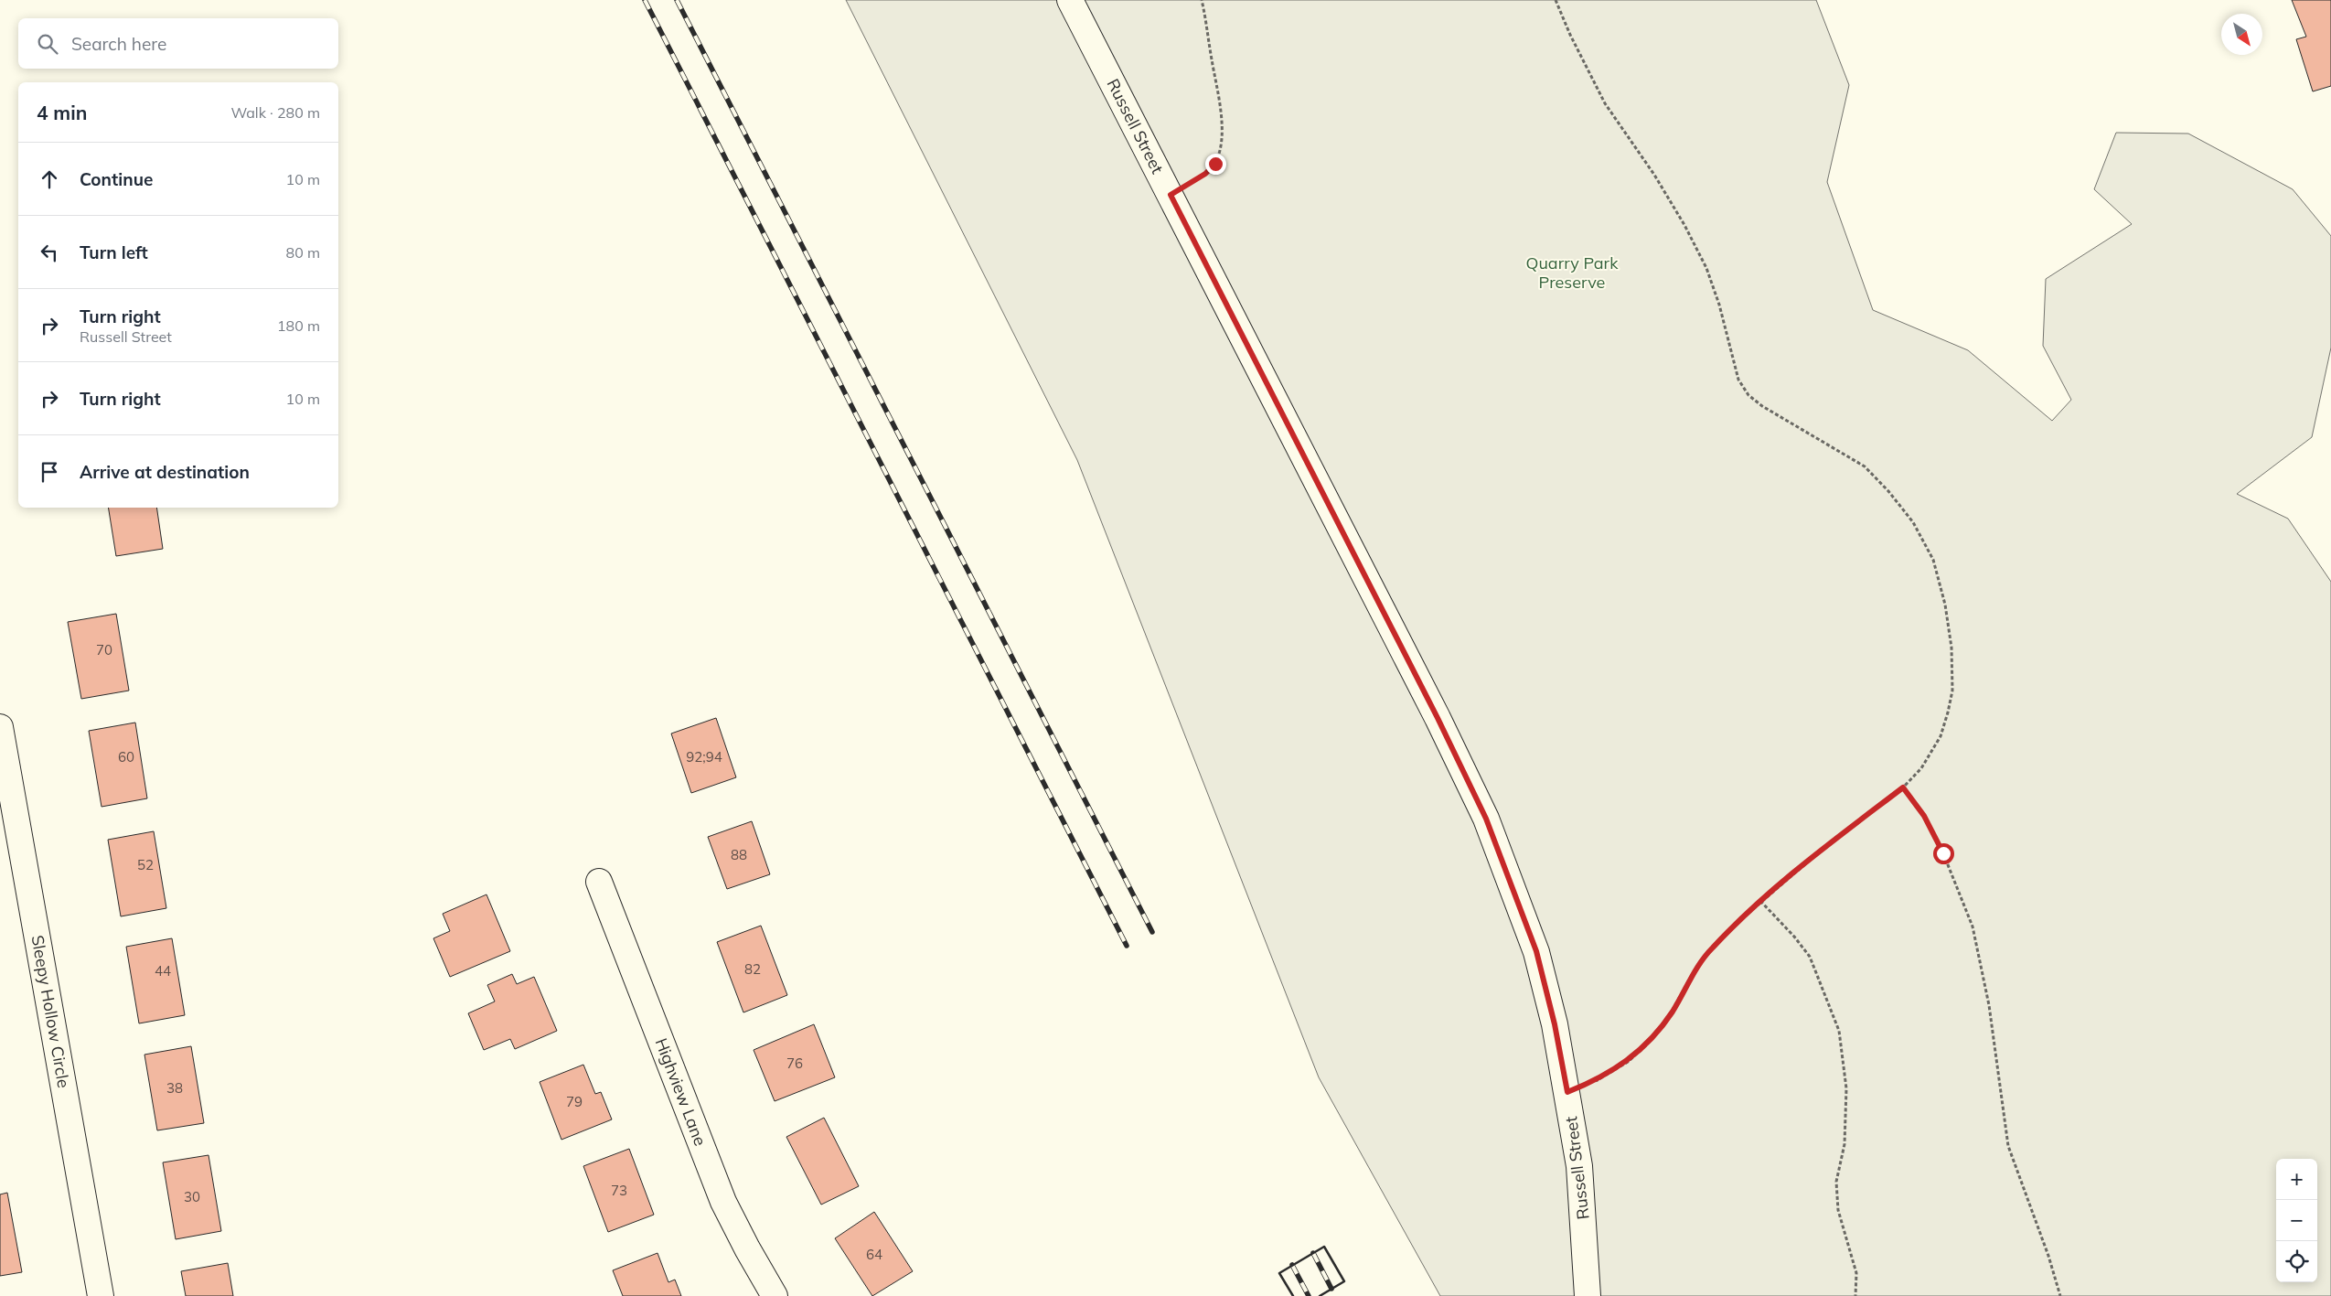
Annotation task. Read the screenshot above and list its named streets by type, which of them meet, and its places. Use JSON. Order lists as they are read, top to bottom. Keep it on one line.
{"streets":{"street":["Russell Street","Sleepy Hollow Circle","Highview Lane"]},"parks":["Quarry Park Preserve"],"house_numbers":["70","60","92;94","88","52","82","44","76","38","79","73","30","64"],"north":"bottom right","page":{"search":"Search here","heading":["4 min","Walk · 280 m"],"list":[["Continue","10 m"],["Turn left","80 m"],["Turn right","Russell Street","180 m"],["Turn right","10 m"],"Arrive at destination"],"map_buttons":["+","−"]}}
